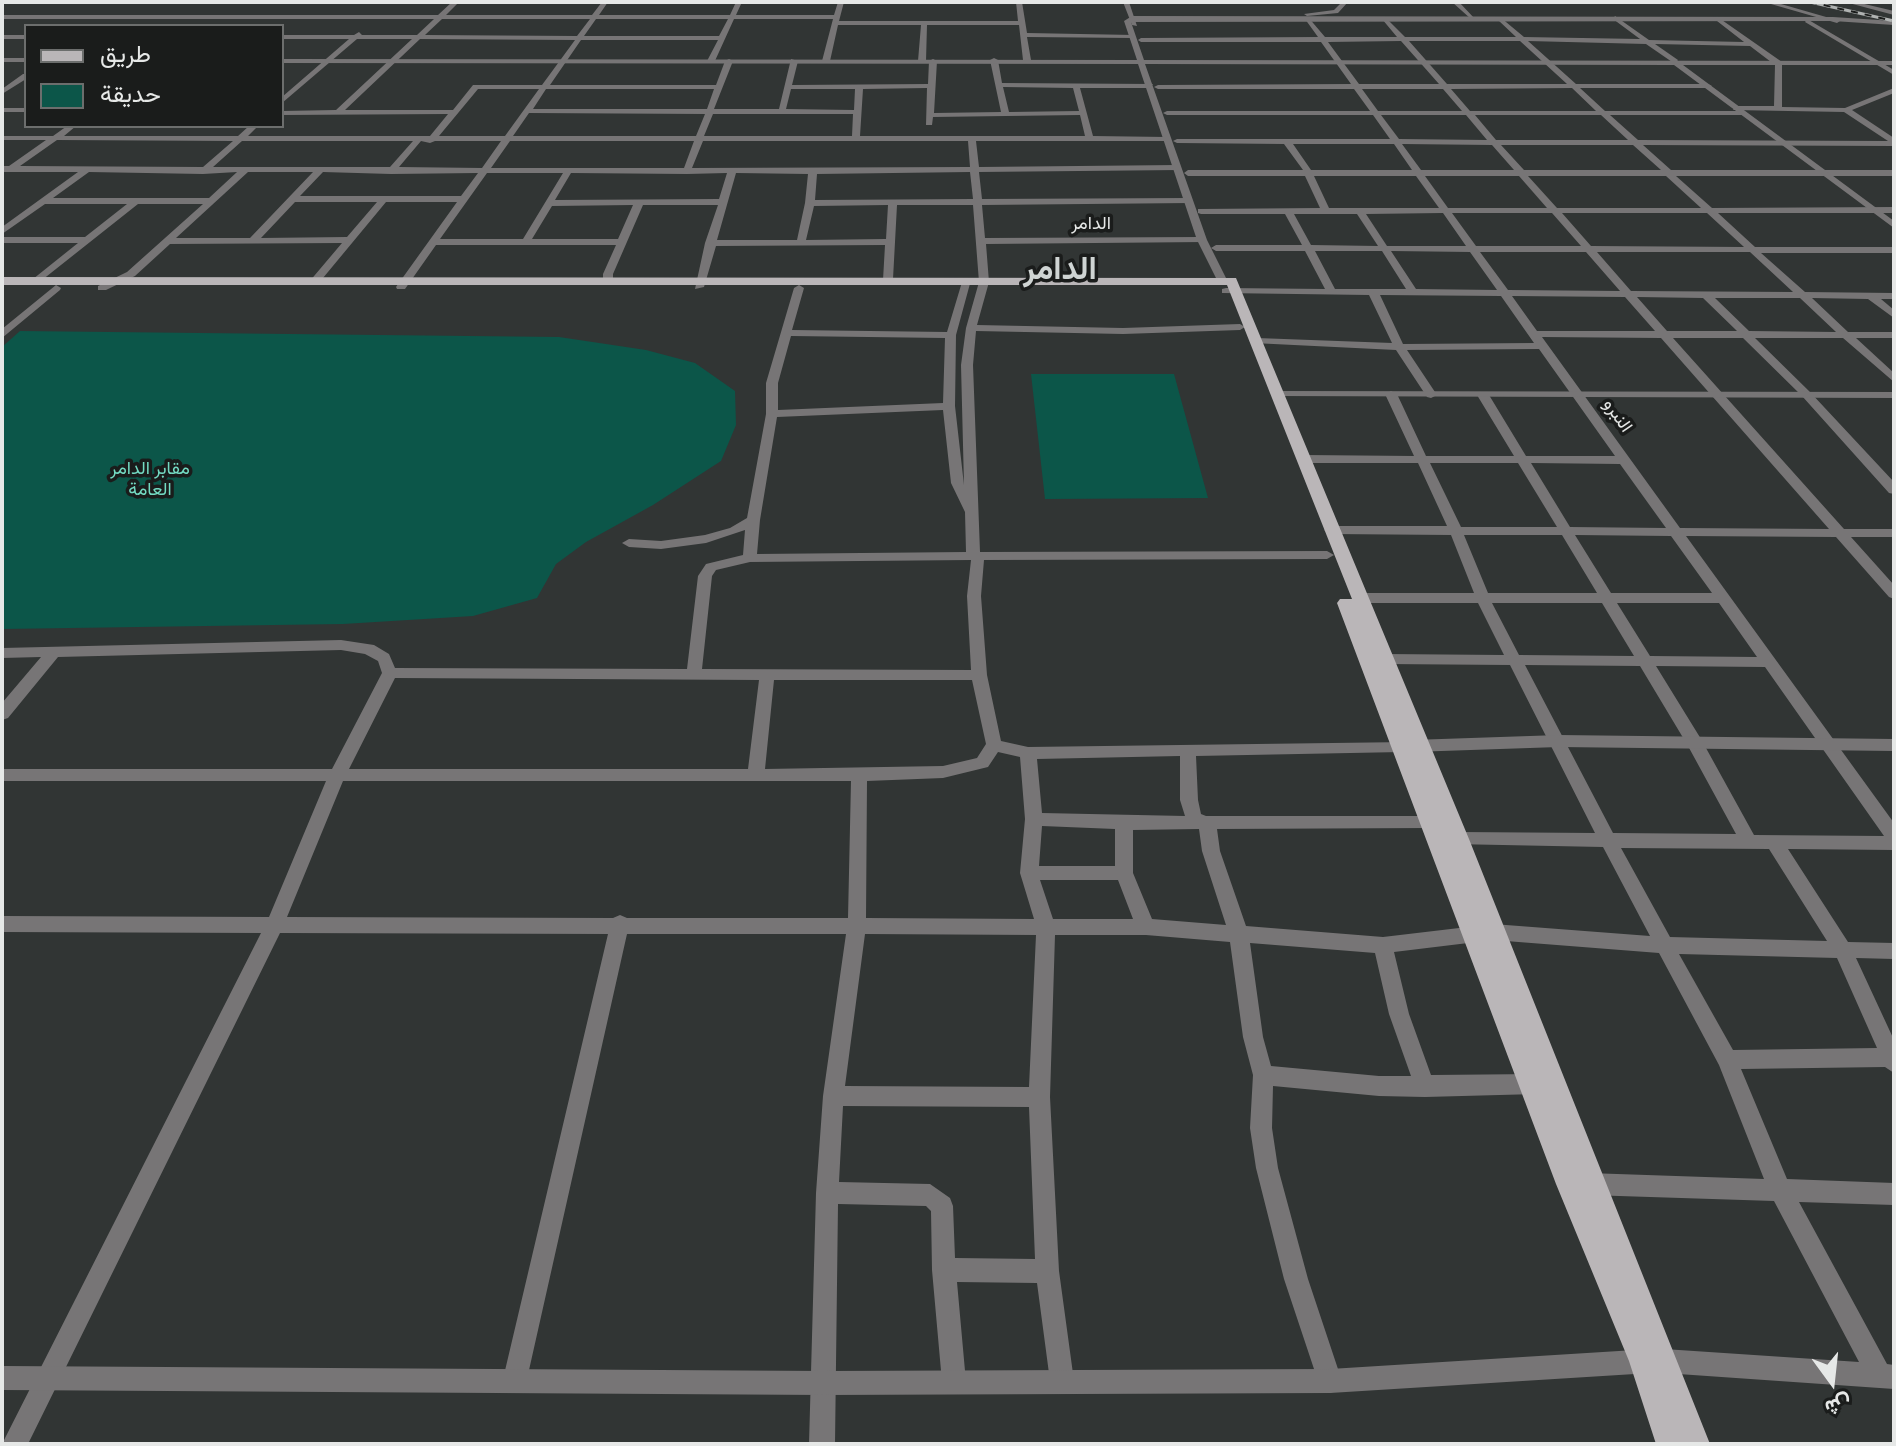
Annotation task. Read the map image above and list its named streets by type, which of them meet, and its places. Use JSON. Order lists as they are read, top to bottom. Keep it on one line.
{"streets":{"street":["الدامر","النبرو"]},"districts":["الدامر"],"parks":["مقابر الدامر العامة"],"legend":["طريق","حديقة"],"north":"bottom"}
